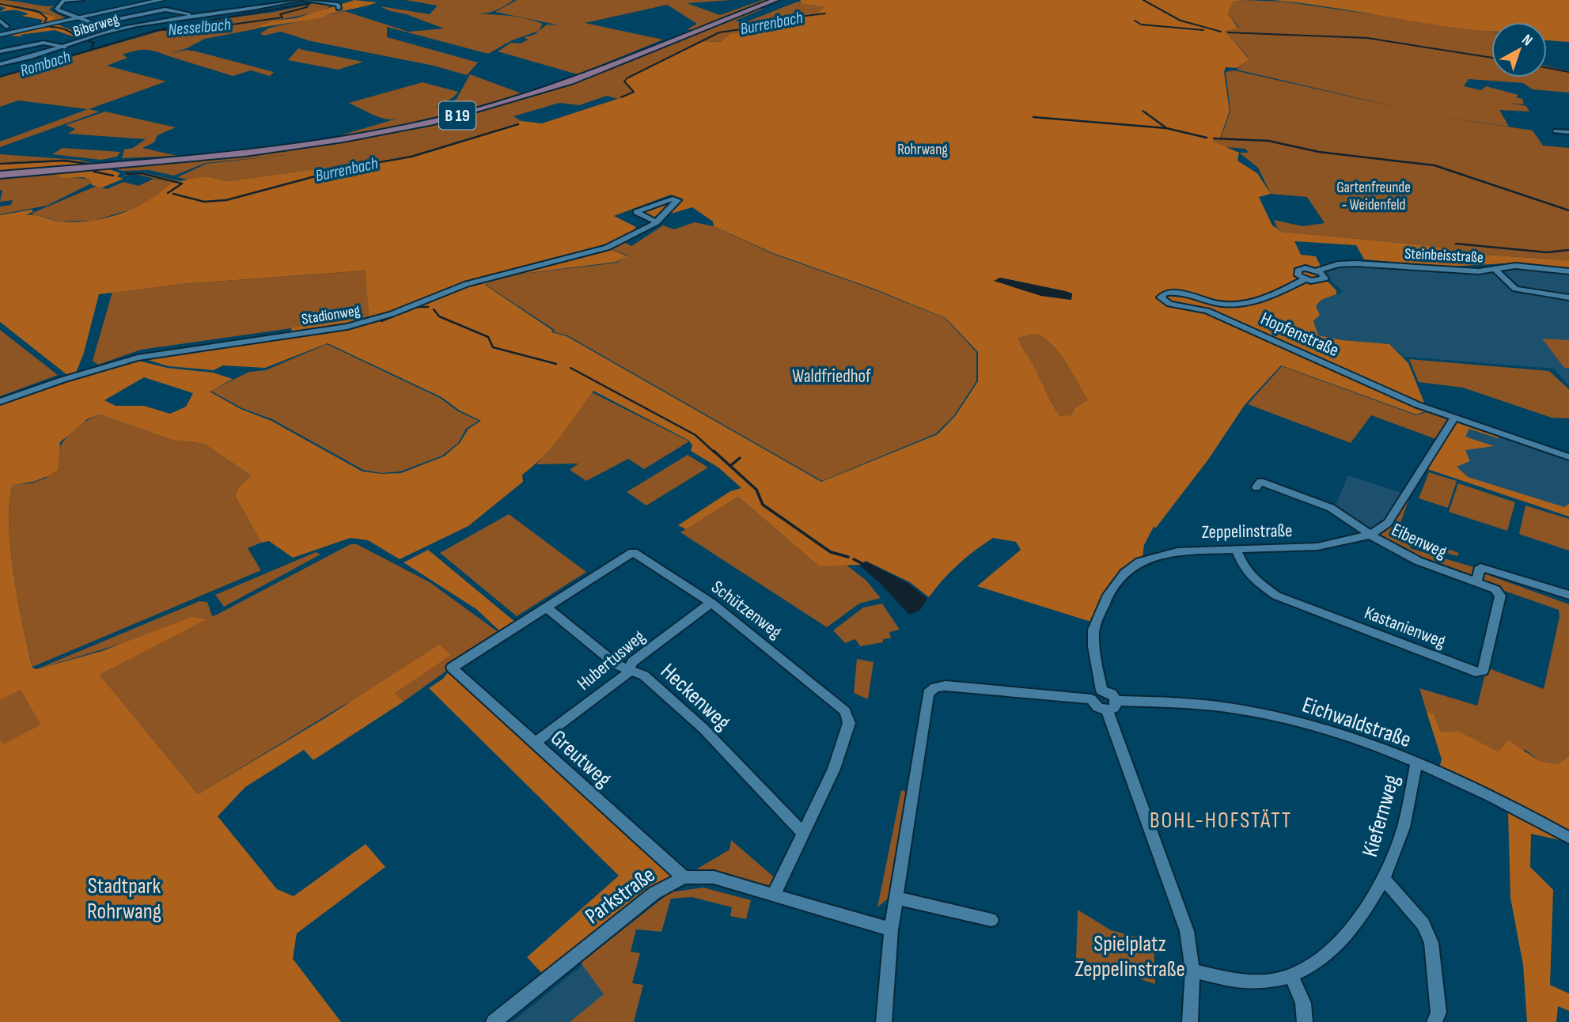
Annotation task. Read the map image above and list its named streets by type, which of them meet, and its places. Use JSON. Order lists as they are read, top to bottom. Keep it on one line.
{"streets":{"main road":["B 19"],"street":["Biberweg","Steinbeisstraße","Stadionweg","Hopfenstraße","Zeppelinstraße","Eibenweg","Schützenweg","Kastanienweg","Hubertusweg","Heckenweg","Eichwaldstraße","Greutweg","Kiefernweg","Parkstraße"]},"crossings":[["Steinbeisstraße","Hopfenstraße"],["Hopfenstraße","Zeppelinstraße"],["Zeppelinstraße","Eibenweg"],["Zeppelinstraße","Kastanienweg"],["Zeppelinstraße","Eichwaldstraße"],["Eibenweg","Kastanienweg"],["Schützenweg","Hubertusweg"],["Schützenweg","Heckenweg"],["Schützenweg","Greutweg"],["Schützenweg","Parkstraße"],["Hubertusweg","Heckenweg"],["Hubertusweg","Greutweg"],["Eichwaldstraße","Kiefernweg"],["Greutweg","Parkstraße"]],"districts":["BOHL-HOFSTÄTT"],"water":["Burrenbach","Nesselbach","Rombach"],"parks":["Rohrwang","Gartenfreunde - Weidenfeld","Waldfriedhof","Stadtpark Rohrwang","Spielplatz Zeppelinstraße"],"north":"top right"}
